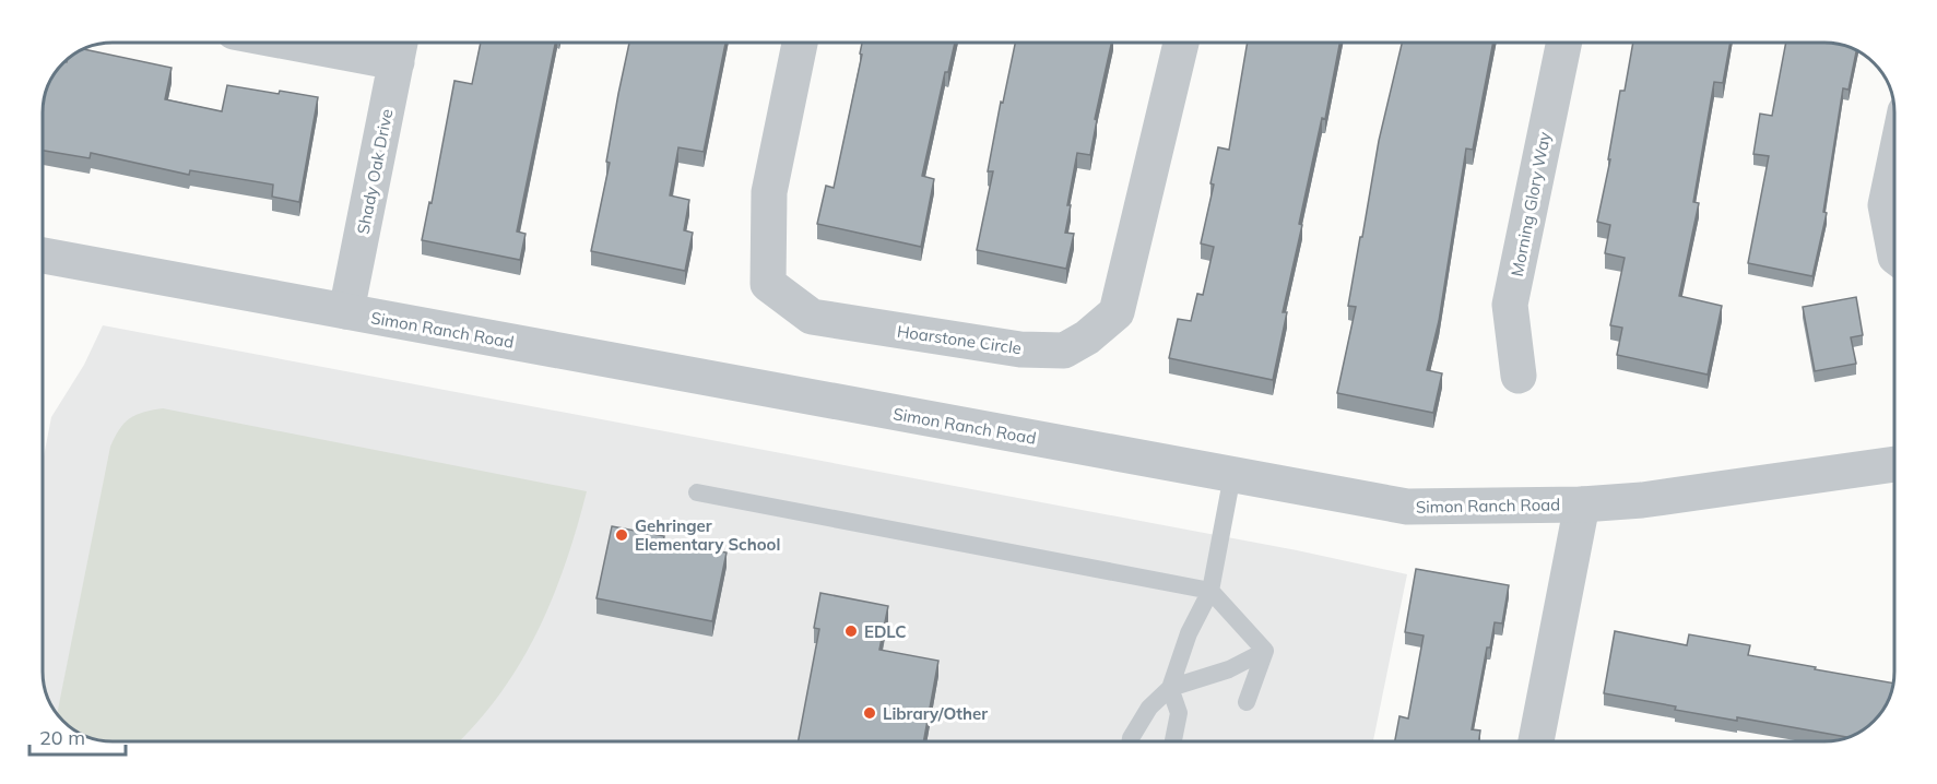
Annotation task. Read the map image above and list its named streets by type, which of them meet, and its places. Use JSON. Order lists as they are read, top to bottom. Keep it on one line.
{"streets":{"street":["Shady Oak Drive","Morning Glory Way","Simon Ranch Road","Hoarstone Circle"]},"crossings":[["Shady Oak Drive","Simon Ranch Road"]],"places":["Gehringer Elementary School","EDLC","Library/Other"],"scale_bar":"20 m"}
